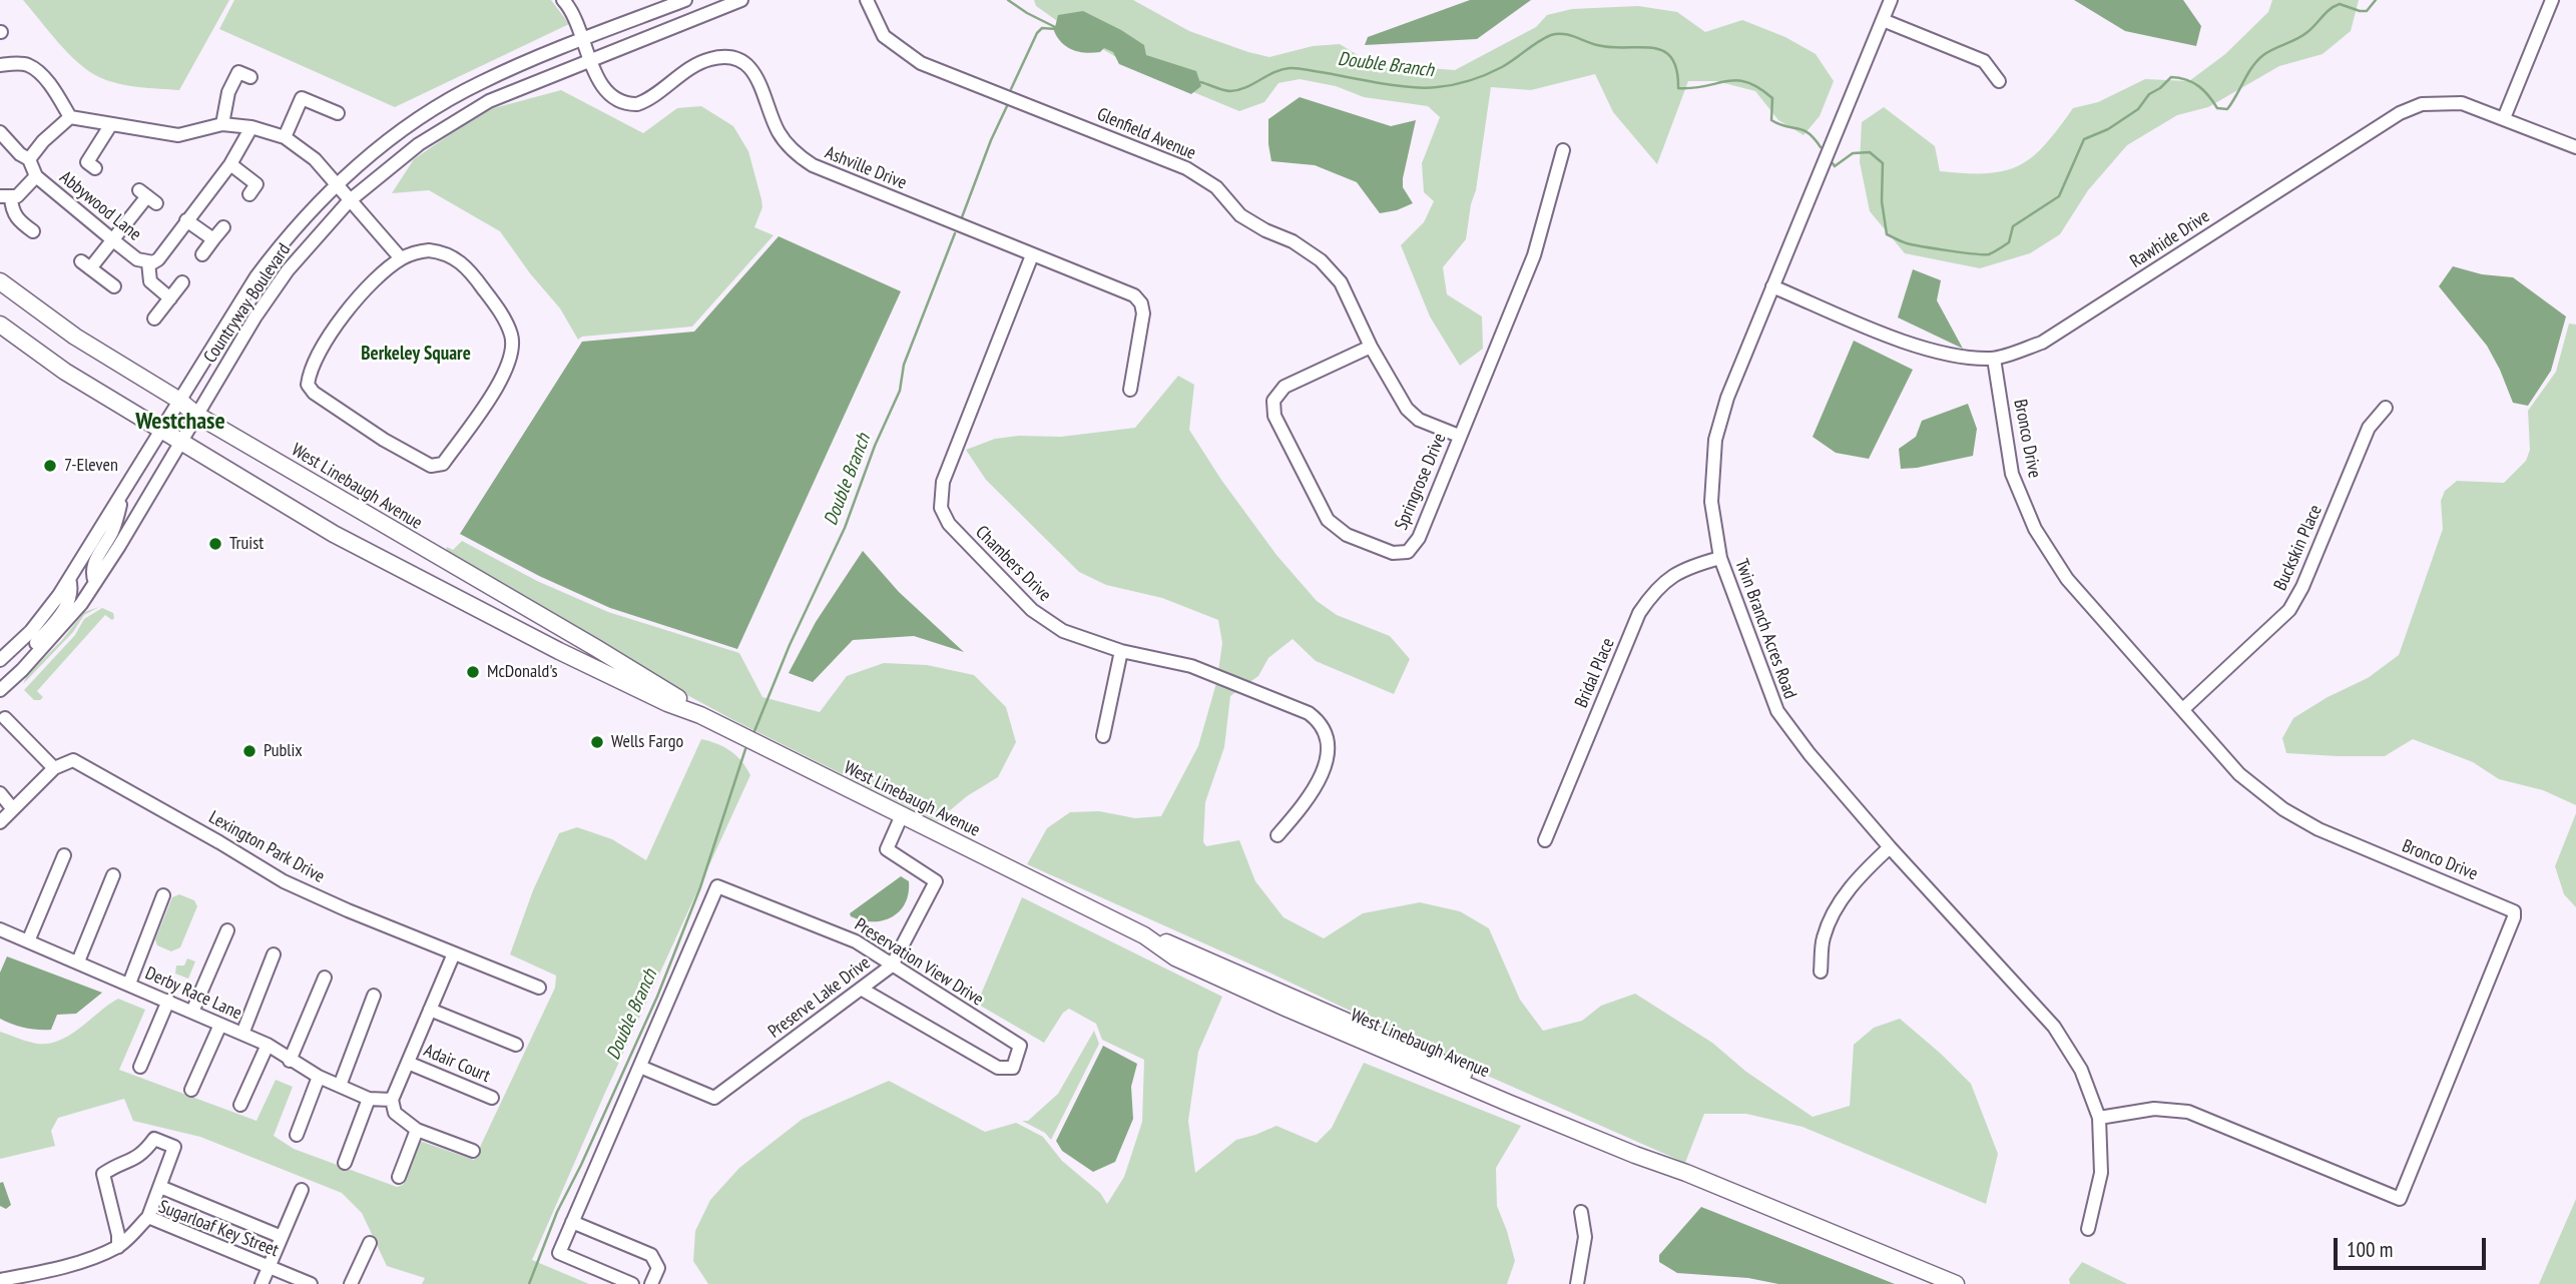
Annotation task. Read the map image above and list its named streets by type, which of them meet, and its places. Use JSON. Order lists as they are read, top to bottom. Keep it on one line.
{"streets":{"main road":["West Linebaugh Avenue"],"street":["Glenfield Avenue","Ashville Drive","Abbywood Lane","Rawhide Drive","Countryway Boulevard","Bronco Drive","Springrose Drive","Buckskin Place","Chambers Drive","Twin Branch Acres Road","Bridal Place","Lexington Park Drive","Preservation View Drive","Derby Race Lane","Preserve Lake Drive","Adair Court","Sugarloaf Key Street"]},"crossings":[["Glenfield Avenue","Springrose Drive"],["Ashville Drive","Countryway Boulevard"],["Ashville Drive","Chambers Drive"],["Rawhide Drive","Bronco Drive"],["Rawhide Drive","Twin Branch Acres Road"],["Countryway Boulevard","West Linebaugh Avenue"],["Bronco Drive","Buckskin Place"],["Bronco Drive","Twin Branch Acres Road"],["West Linebaugh Avenue","Preserve Lake Drive"],["Twin Branch Acres Road","Bridal Place"],["Preservation View Drive","Preserve Lake Drive"]],"districts":["Berkeley Square","Westchase"],"water":["Double Branch"],"places":["7-Eleven","Truist","McDonald's","Wells Fargo","Publix"],"scale_bar":"100 m"}
